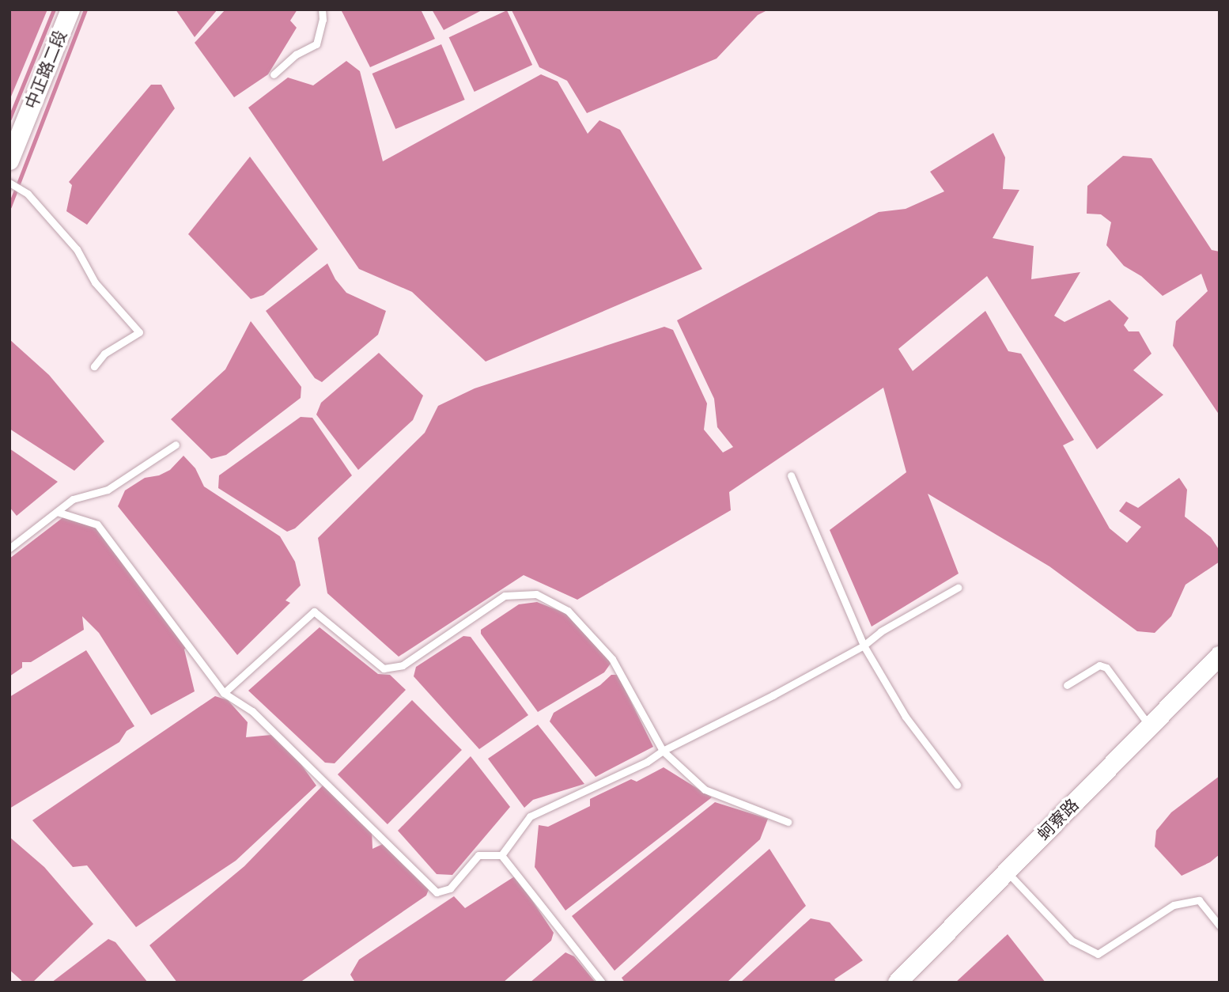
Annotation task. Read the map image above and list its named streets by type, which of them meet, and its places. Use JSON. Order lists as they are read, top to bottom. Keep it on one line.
{"streets":{"street":["中正路二段","蚵寮路"]}}
